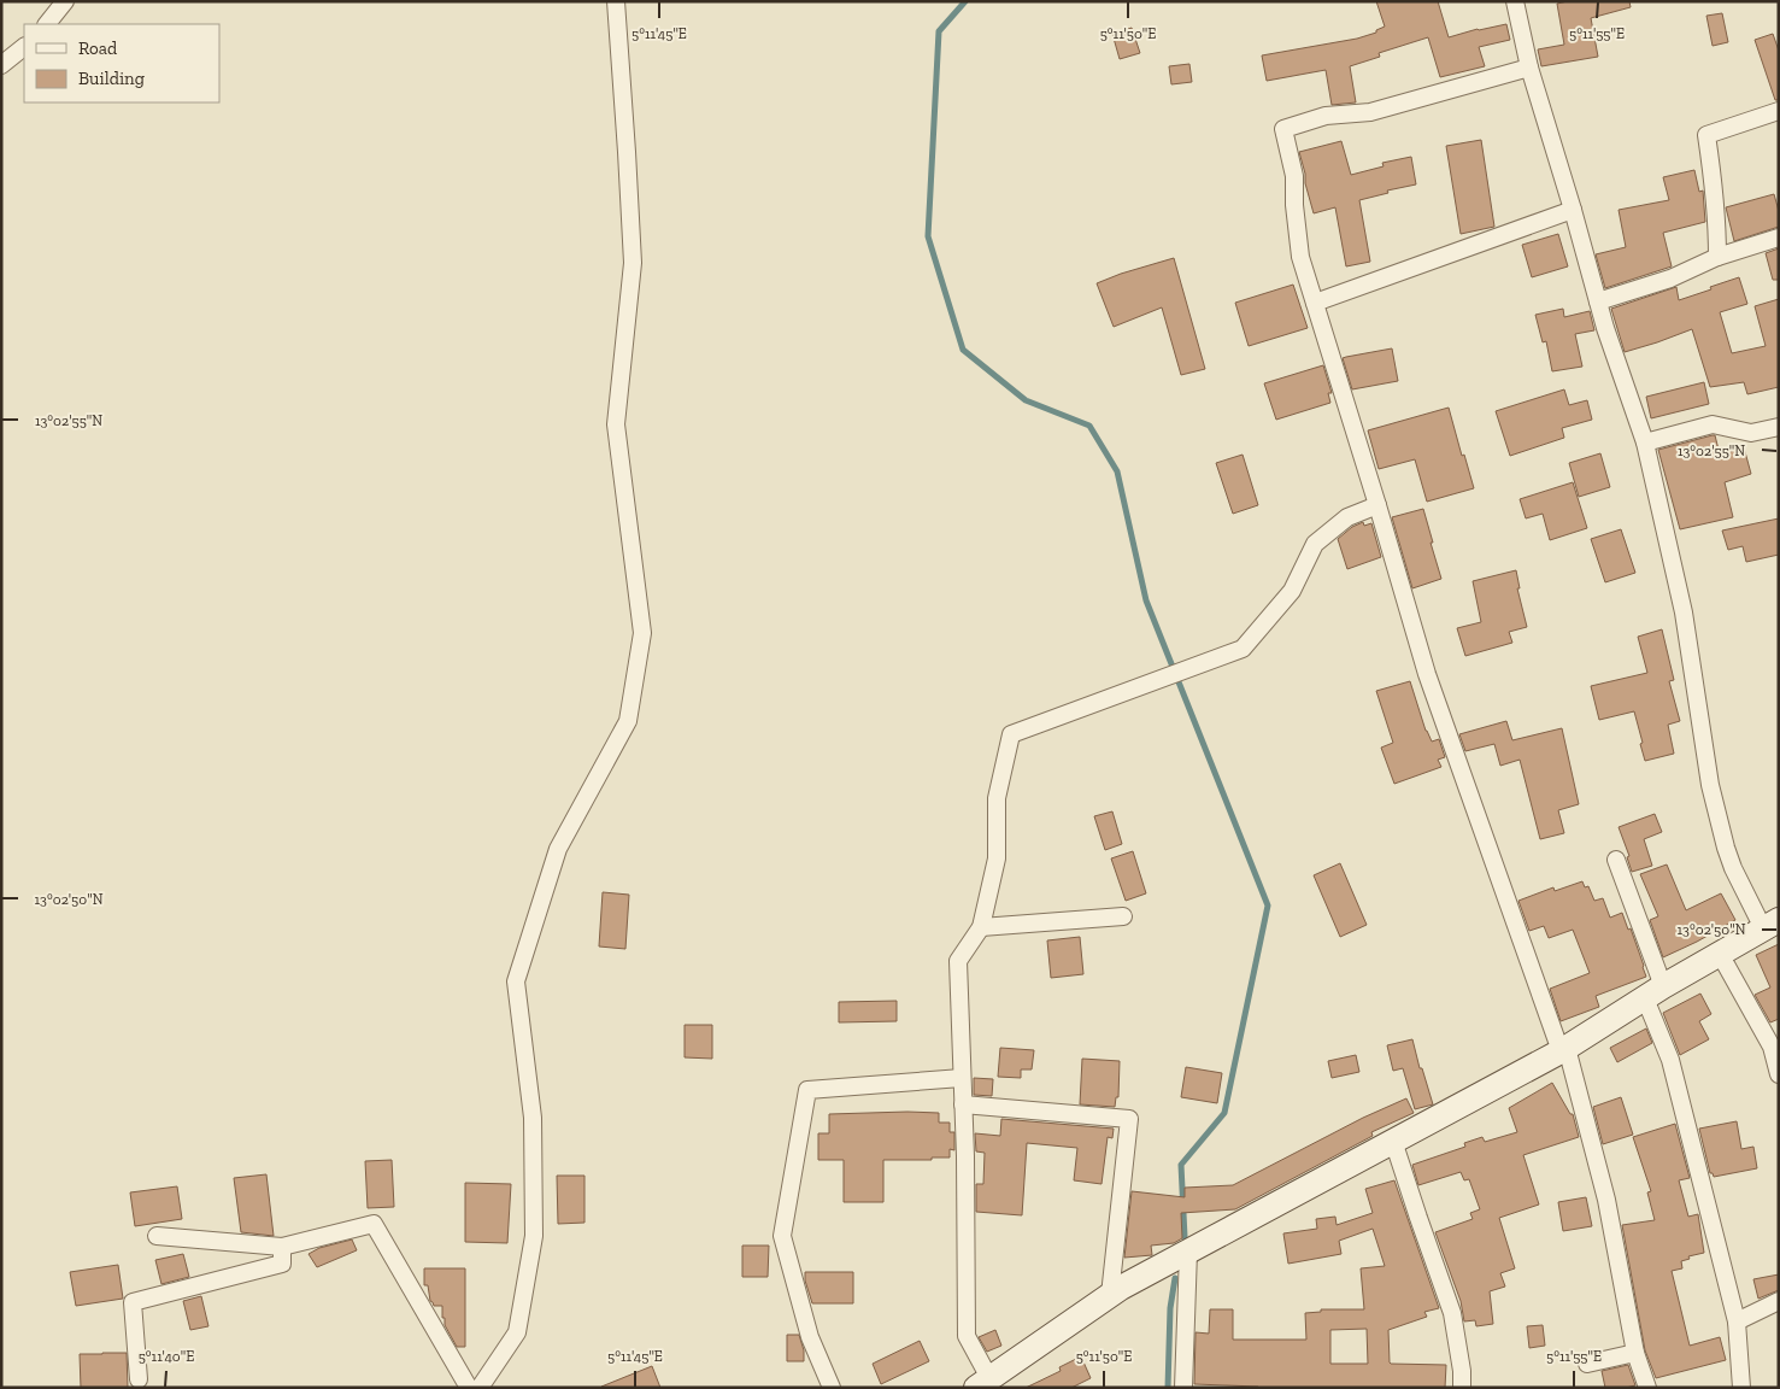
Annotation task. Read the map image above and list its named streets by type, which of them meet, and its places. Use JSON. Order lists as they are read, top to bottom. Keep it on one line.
{"legend":["Road","Building"],"coordinates":["5°11'45\"E","5°11'50\"E","5°11'55\"E","13°02'55\"N","13°02'50\"N","5°11'40\"E"]}
